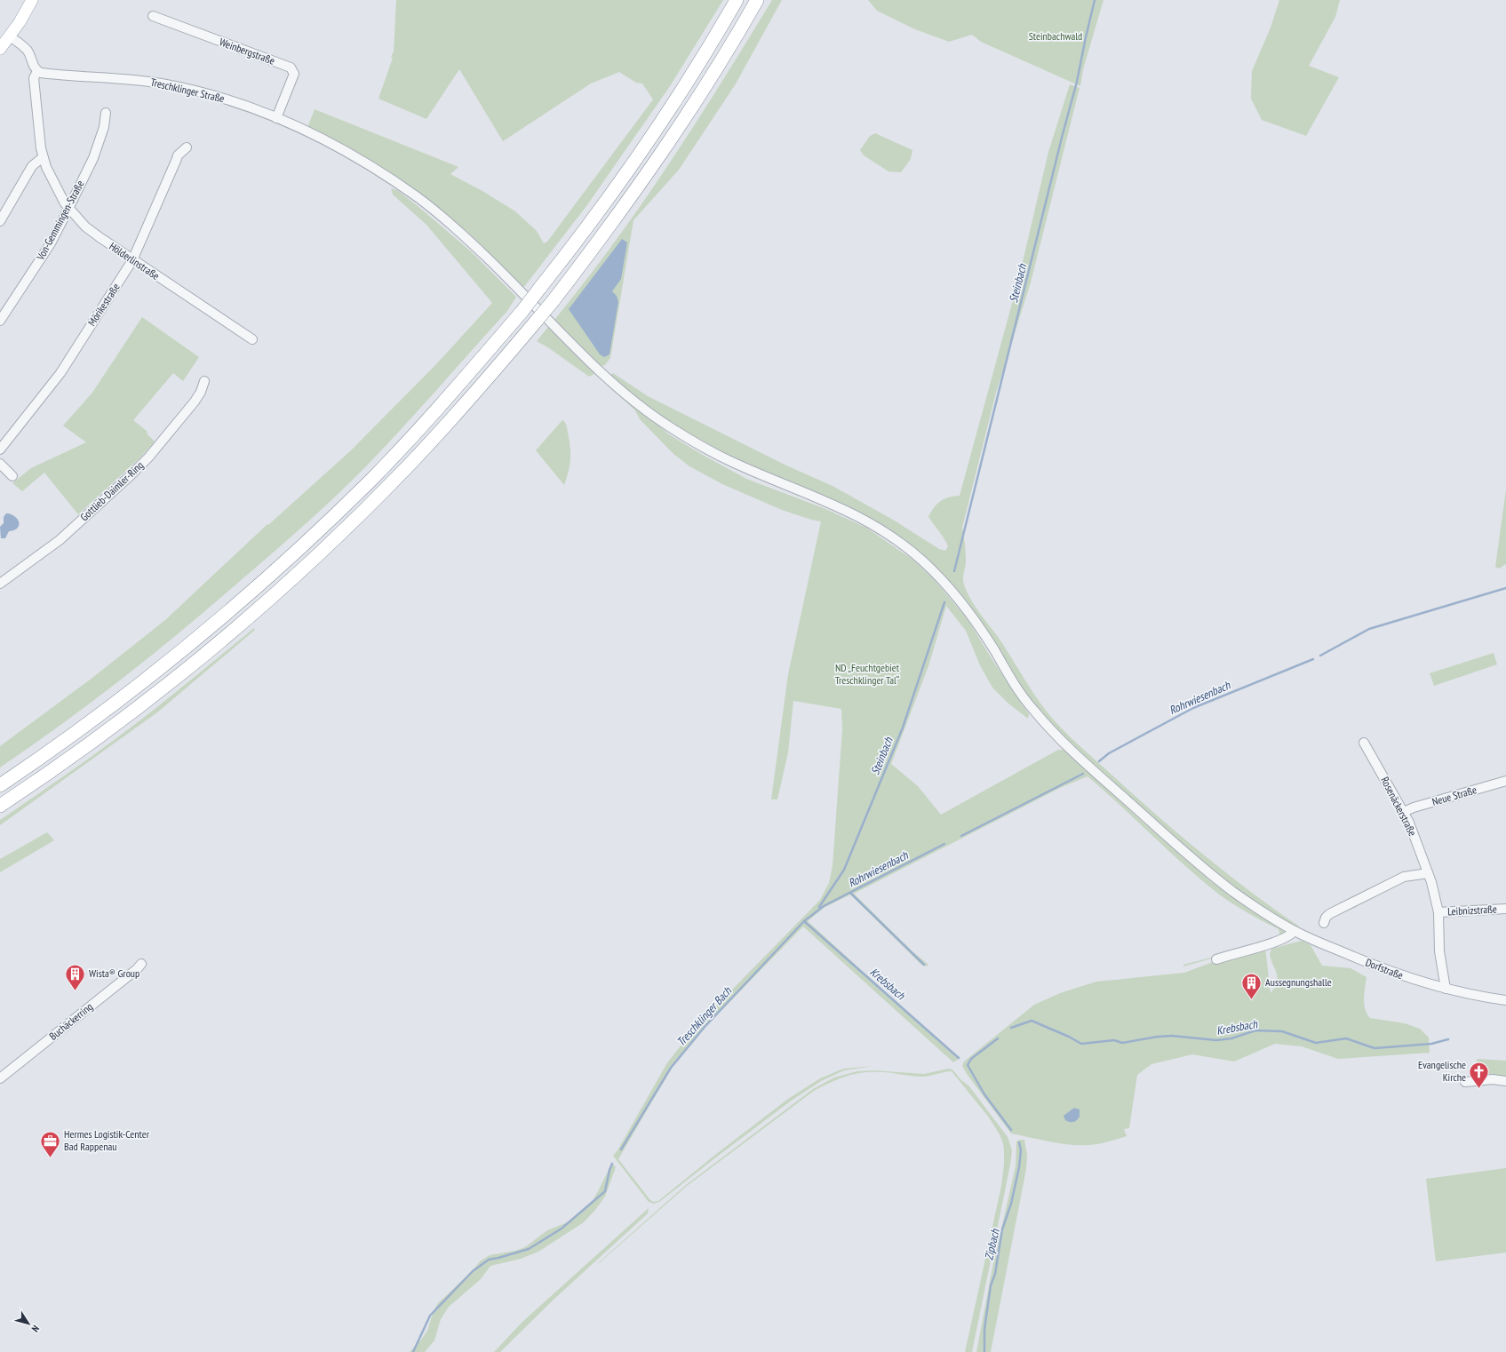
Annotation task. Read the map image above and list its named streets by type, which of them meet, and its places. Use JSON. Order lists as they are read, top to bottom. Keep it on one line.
{"streets":{"street":["Weinbergstraße","Treschklinger Straße","Von-Gemmingen-Straße","Hölderlinstraße","Mörikestraße","Gottlieb-Daimler-Ring","Neue Straße","Rosenäckerstraße","Leibnizstraße","Dorfstraße","Buchäckerring"]},"crossings":[["Weinbergstraße","Treschklinger Straße"],["Treschklinger Straße","Hölderlinstraße"],["Treschklinger Straße","Dorfstraße"],["Von-Gemmingen-Straße","Hölderlinstraße"],["Hölderlinstraße","Mörikestraße"],["Neue Straße","Rosenäckerstraße"],["Rosenäckerstraße","Leibnizstraße"],["Rosenäckerstraße","Dorfstraße"]],"water":["Steinbach","Rohrwiesenbach","Krebsbach","Treschklinger Bach","Zipbach"],"parks":["Steinbachwald","ND „Feuchtgebiet Treschklinger Tal“"],"places":{"building":["Wista® Group","Aussegnungshalle"],"church":["Evangelische Kirche"],"office":["Hermes Logistik-Center Bad Rappenau"]},"north":"bottom right"}
